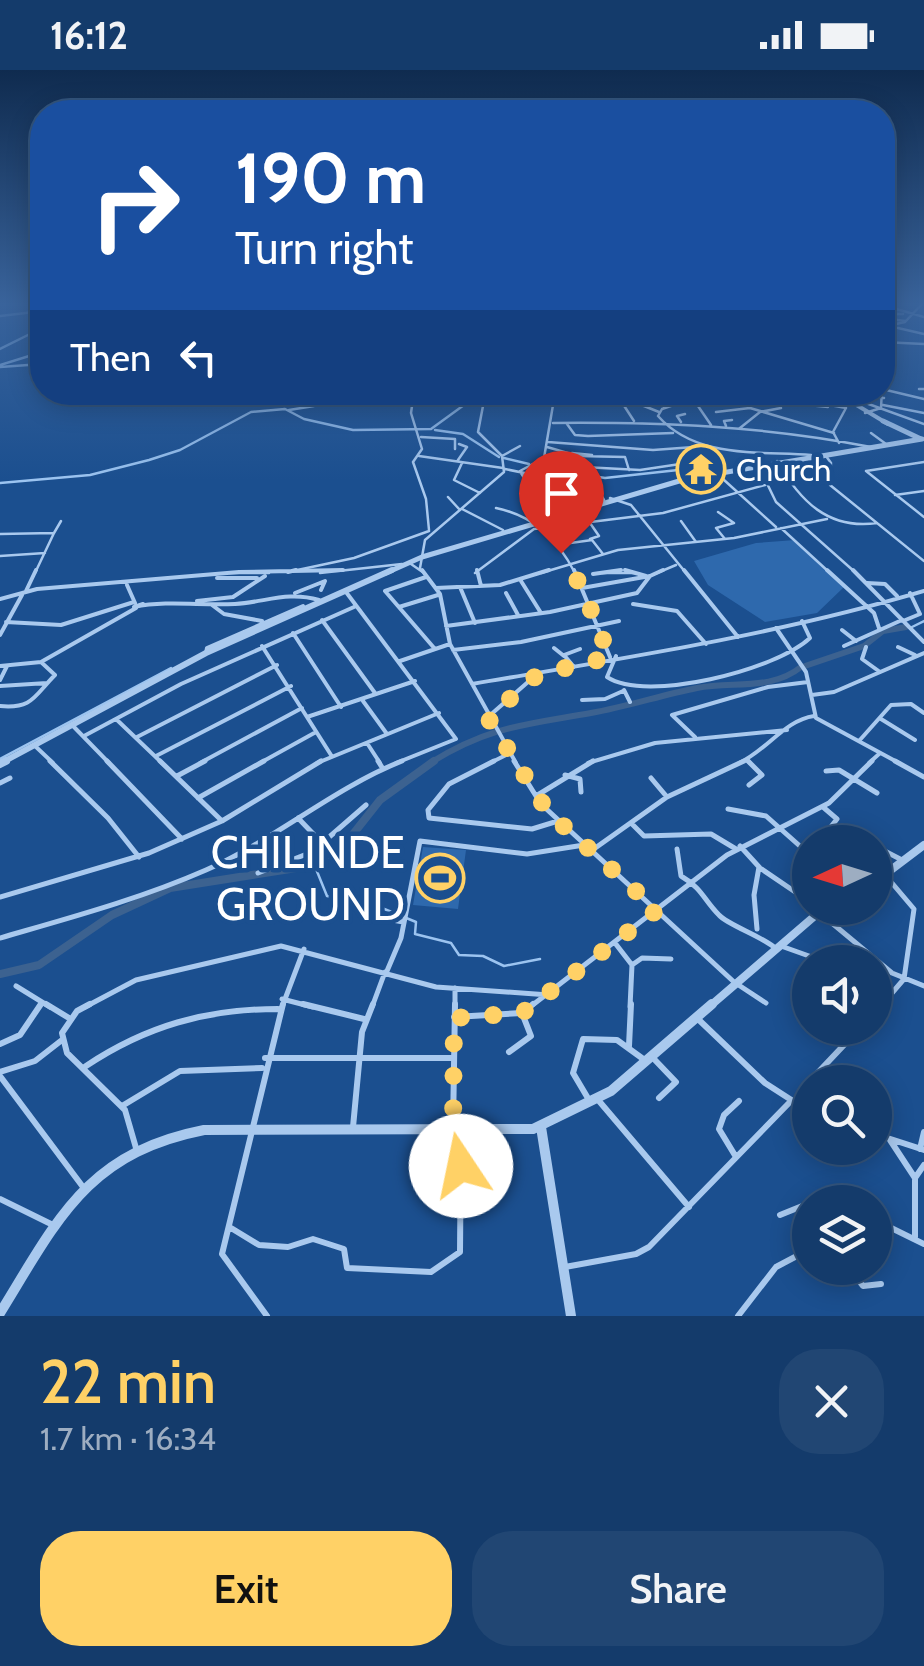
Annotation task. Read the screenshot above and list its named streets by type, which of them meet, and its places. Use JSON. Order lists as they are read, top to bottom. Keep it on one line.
{"places":{"temple":["Church"],"sports":["CHILINDE GROUND"]},"north":"left","page":{"status":"16:12","turn":["190 m","Turn right"],"then":"Then","heading":["22 min","1.7 km · 16:34"],"buttons":["Exit","Share"]}}
